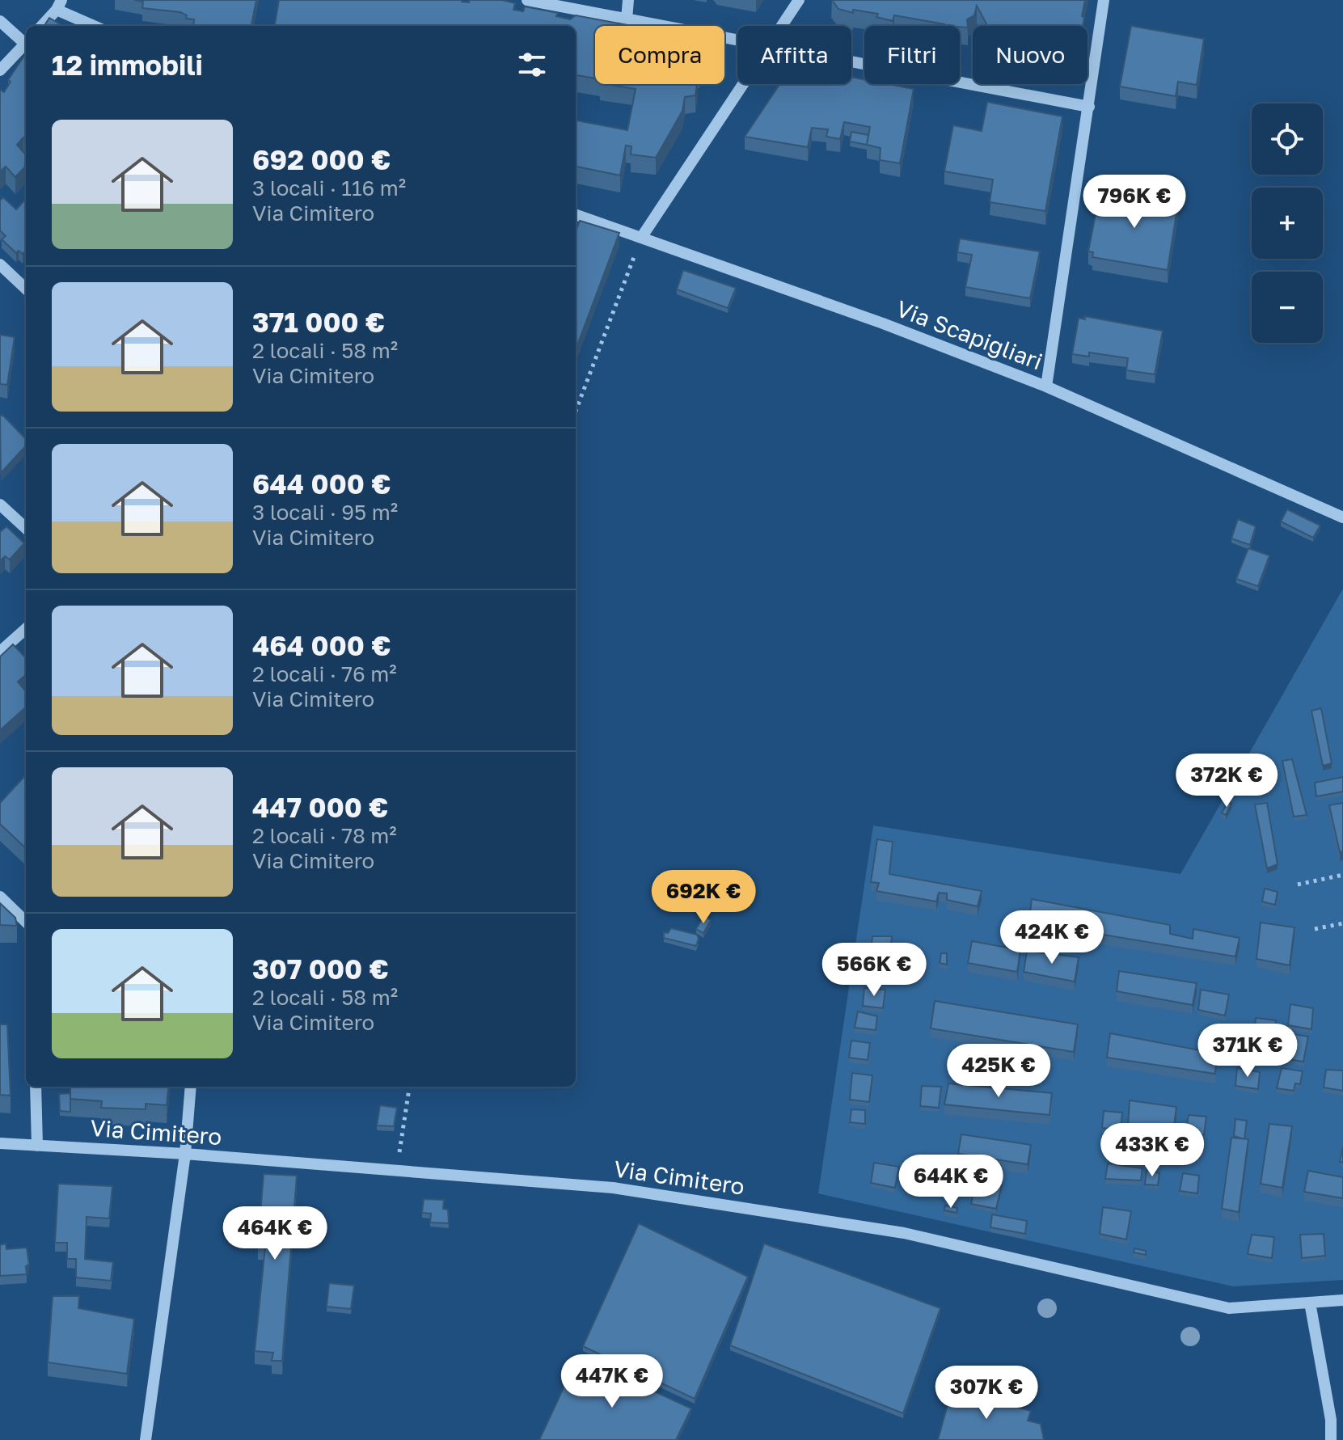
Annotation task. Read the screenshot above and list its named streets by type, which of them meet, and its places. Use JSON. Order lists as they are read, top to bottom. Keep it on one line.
{"streets":{"street":["Via Scapigliari","Via Cimitero"]},"page":{"chip":["Compra","Affitta","Filtri","Nuovo"],"heading":"12 immobili","map_buttons":["+","−"],"list":[{"name":"692 000 €","note":"3 locali · 116 m² · Via Cimitero"},{"name":"371 000 €","note":"2 locali · 58 m² · Via Cimitero"},{"name":"644 000 €","note":"3 locali · 95 m² · Via Cimitero"},{"name":"464 000 €","note":"2 locali · 76 m² · Via Cimitero"},{"name":"447 000 €","note":"2 locali · 78 m² · Via Cimitero"},{"name":"307 000 €","note":"2 locali · 58 m² · Via Cimitero"}],"price":["796K €","372K €","692K €","424K €","566K €","371K €","425K €","433K €","644K €","464K €","447K €","307K €"]}}
